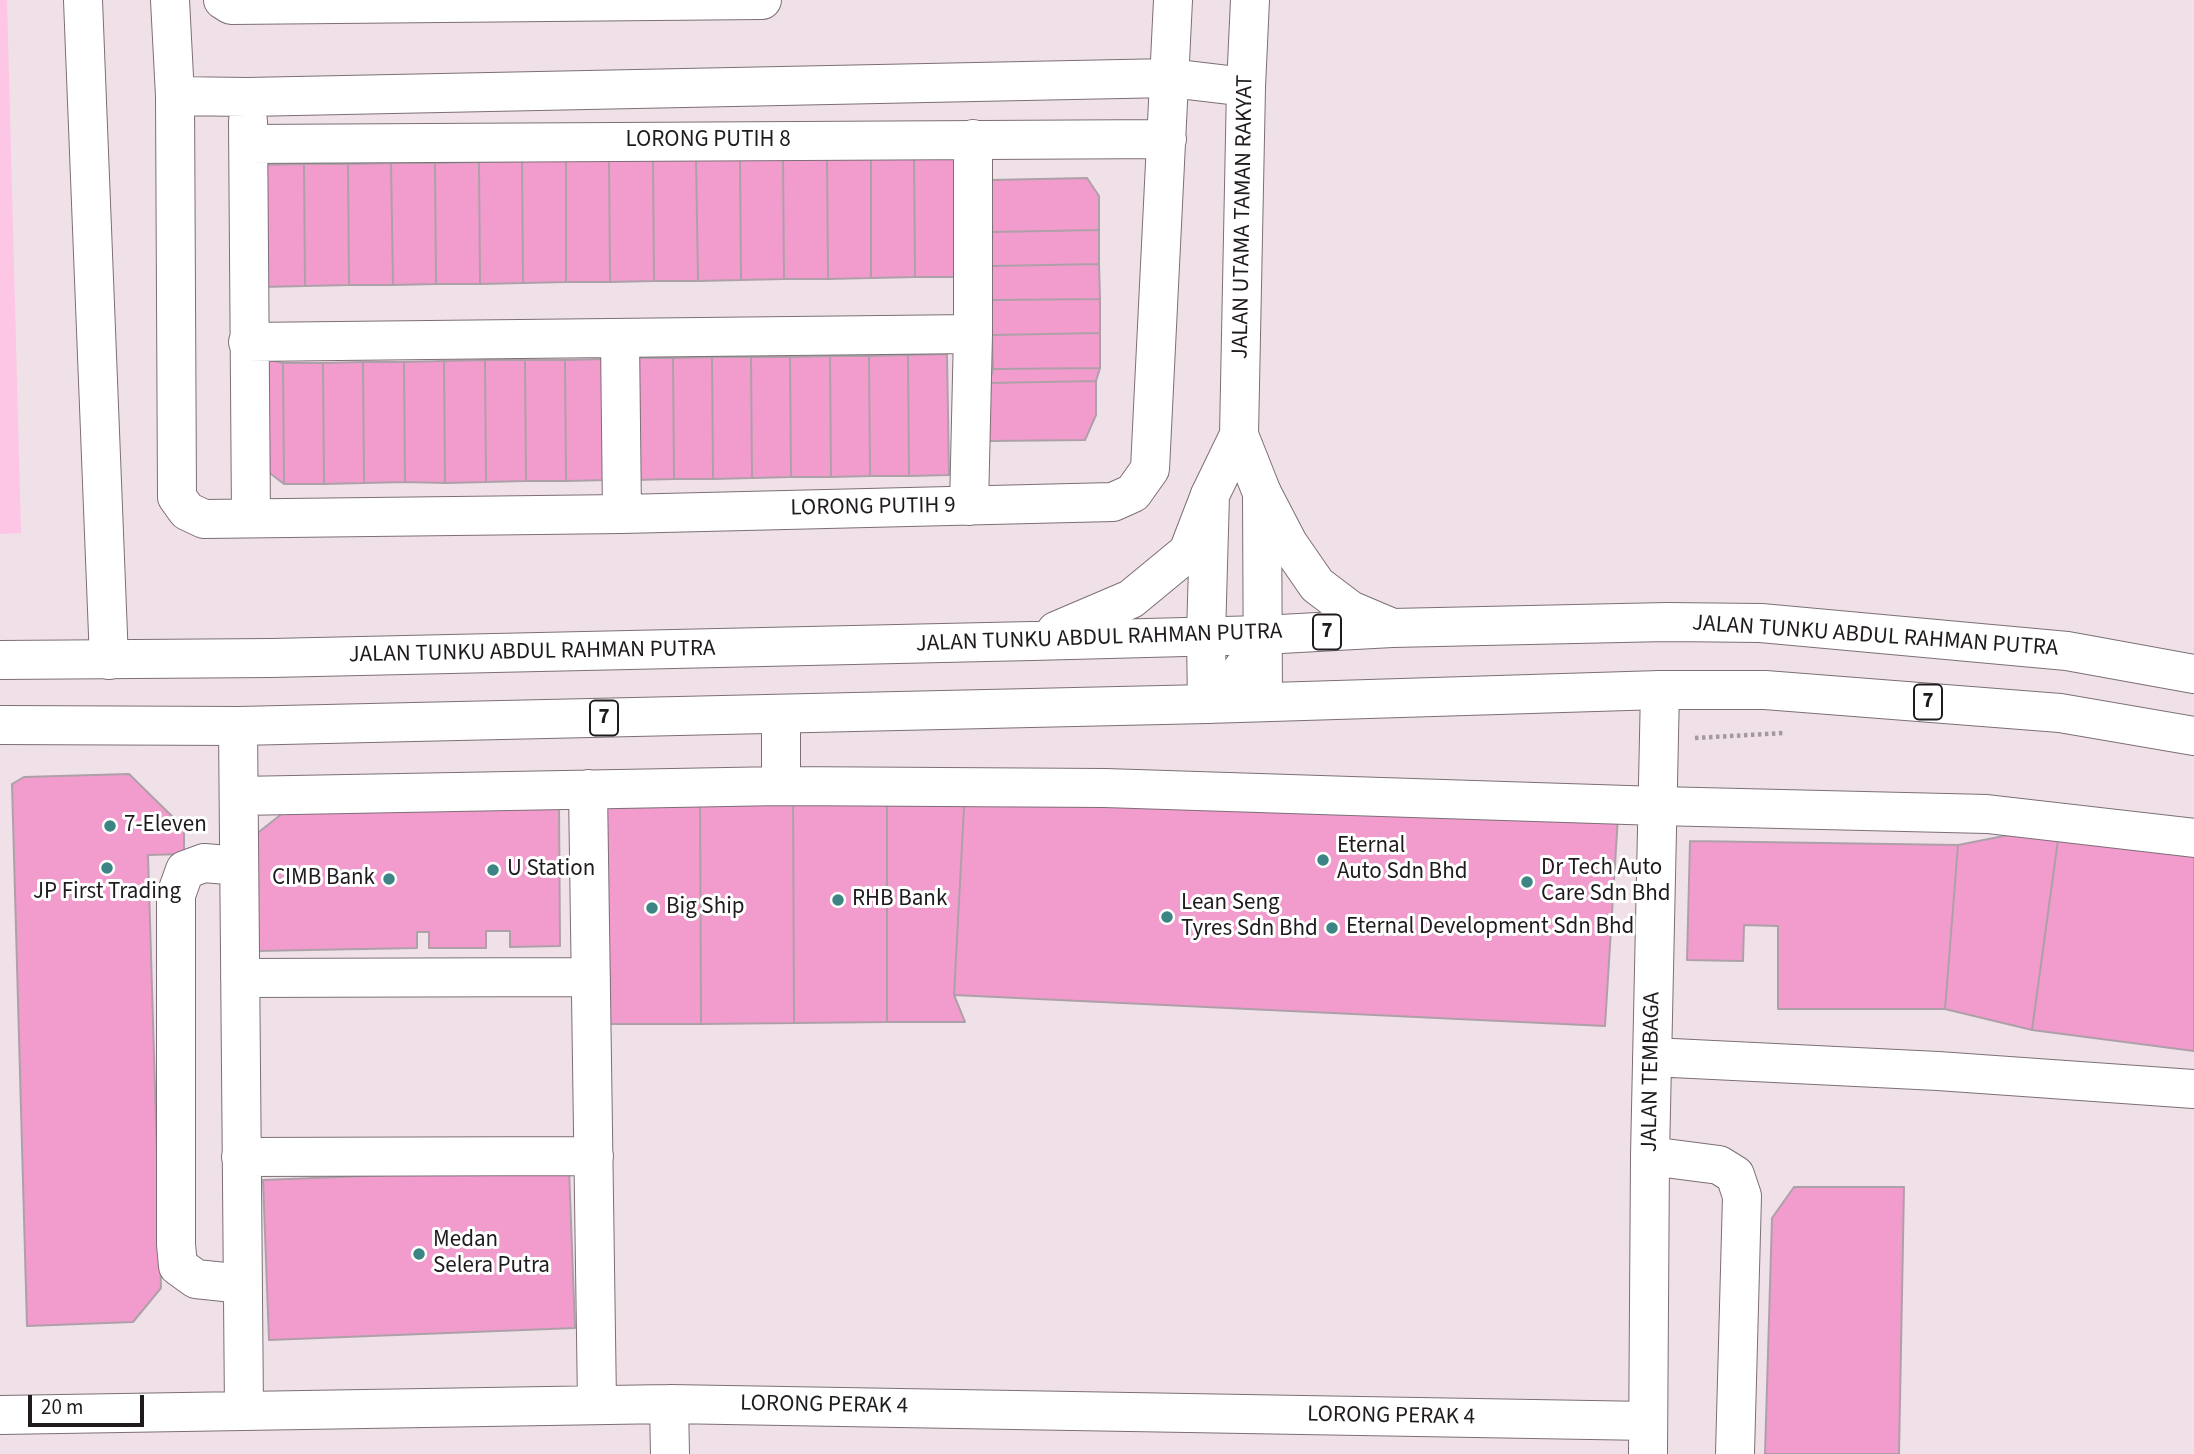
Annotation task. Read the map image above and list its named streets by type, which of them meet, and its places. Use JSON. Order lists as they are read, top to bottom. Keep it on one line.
{"streets":{"street":["LORONG PUTIH 8","JALAN UTAMA TAMAN RAKYAT","LORONG PUTIH 9","7","JALAN TUNKU ABDUL RAHMAN PUTRA","JALAN TEMBAGA","LORONG PERAK 4"]},"crossings":[["LORONG PUTIH 8","LORONG PUTIH 9"],["JALAN UTAMA TAMAN RAKYAT","7"],["JALAN UTAMA TAMAN RAKYAT","JALAN TUNKU ABDUL RAHMAN PUTRA"],["7","JALAN TEMBAGA"],["JALAN TEMBAGA","LORONG PERAK 4"]],"places":["7-Eleven","Eternal Auto Sdn Bhd","JP First Trading","U Station","CIMB Bank","Dr Tech Auto Care Sdn Bhd","RHB Bank","Big Ship","Lean Seng Tyres Sdn Bhd","Eternal Development Sdn Bhd","Medan Selera Putra"],"scale_bar":"20 m"}
